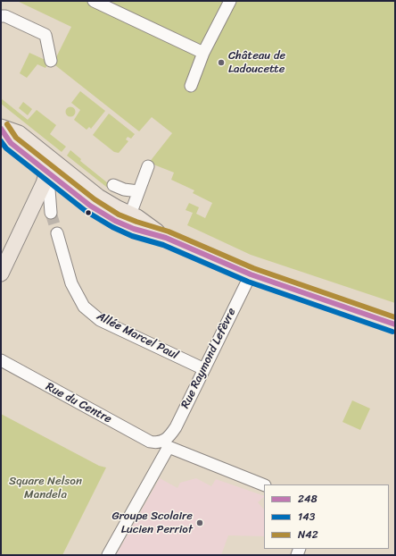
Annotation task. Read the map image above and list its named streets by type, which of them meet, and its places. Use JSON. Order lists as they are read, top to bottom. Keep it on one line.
{"streets":{"street":["Allée Marcel Paul","Rue Raymond Lefèvre","Rue du Centre"]},"crossings":[["Allée Marcel Paul","Rue Raymond Lefèvre"],["Rue Raymond Lefèvre","Rue du Centre"]],"parks":["Square Nelson Mandela"],"places":["Château de Ladoucette","Groupe Scolaire Lucien Perriot"],"lines":["transit line N42","transit line 248","transit line 143"],"legend":["248","143","N42"]}
